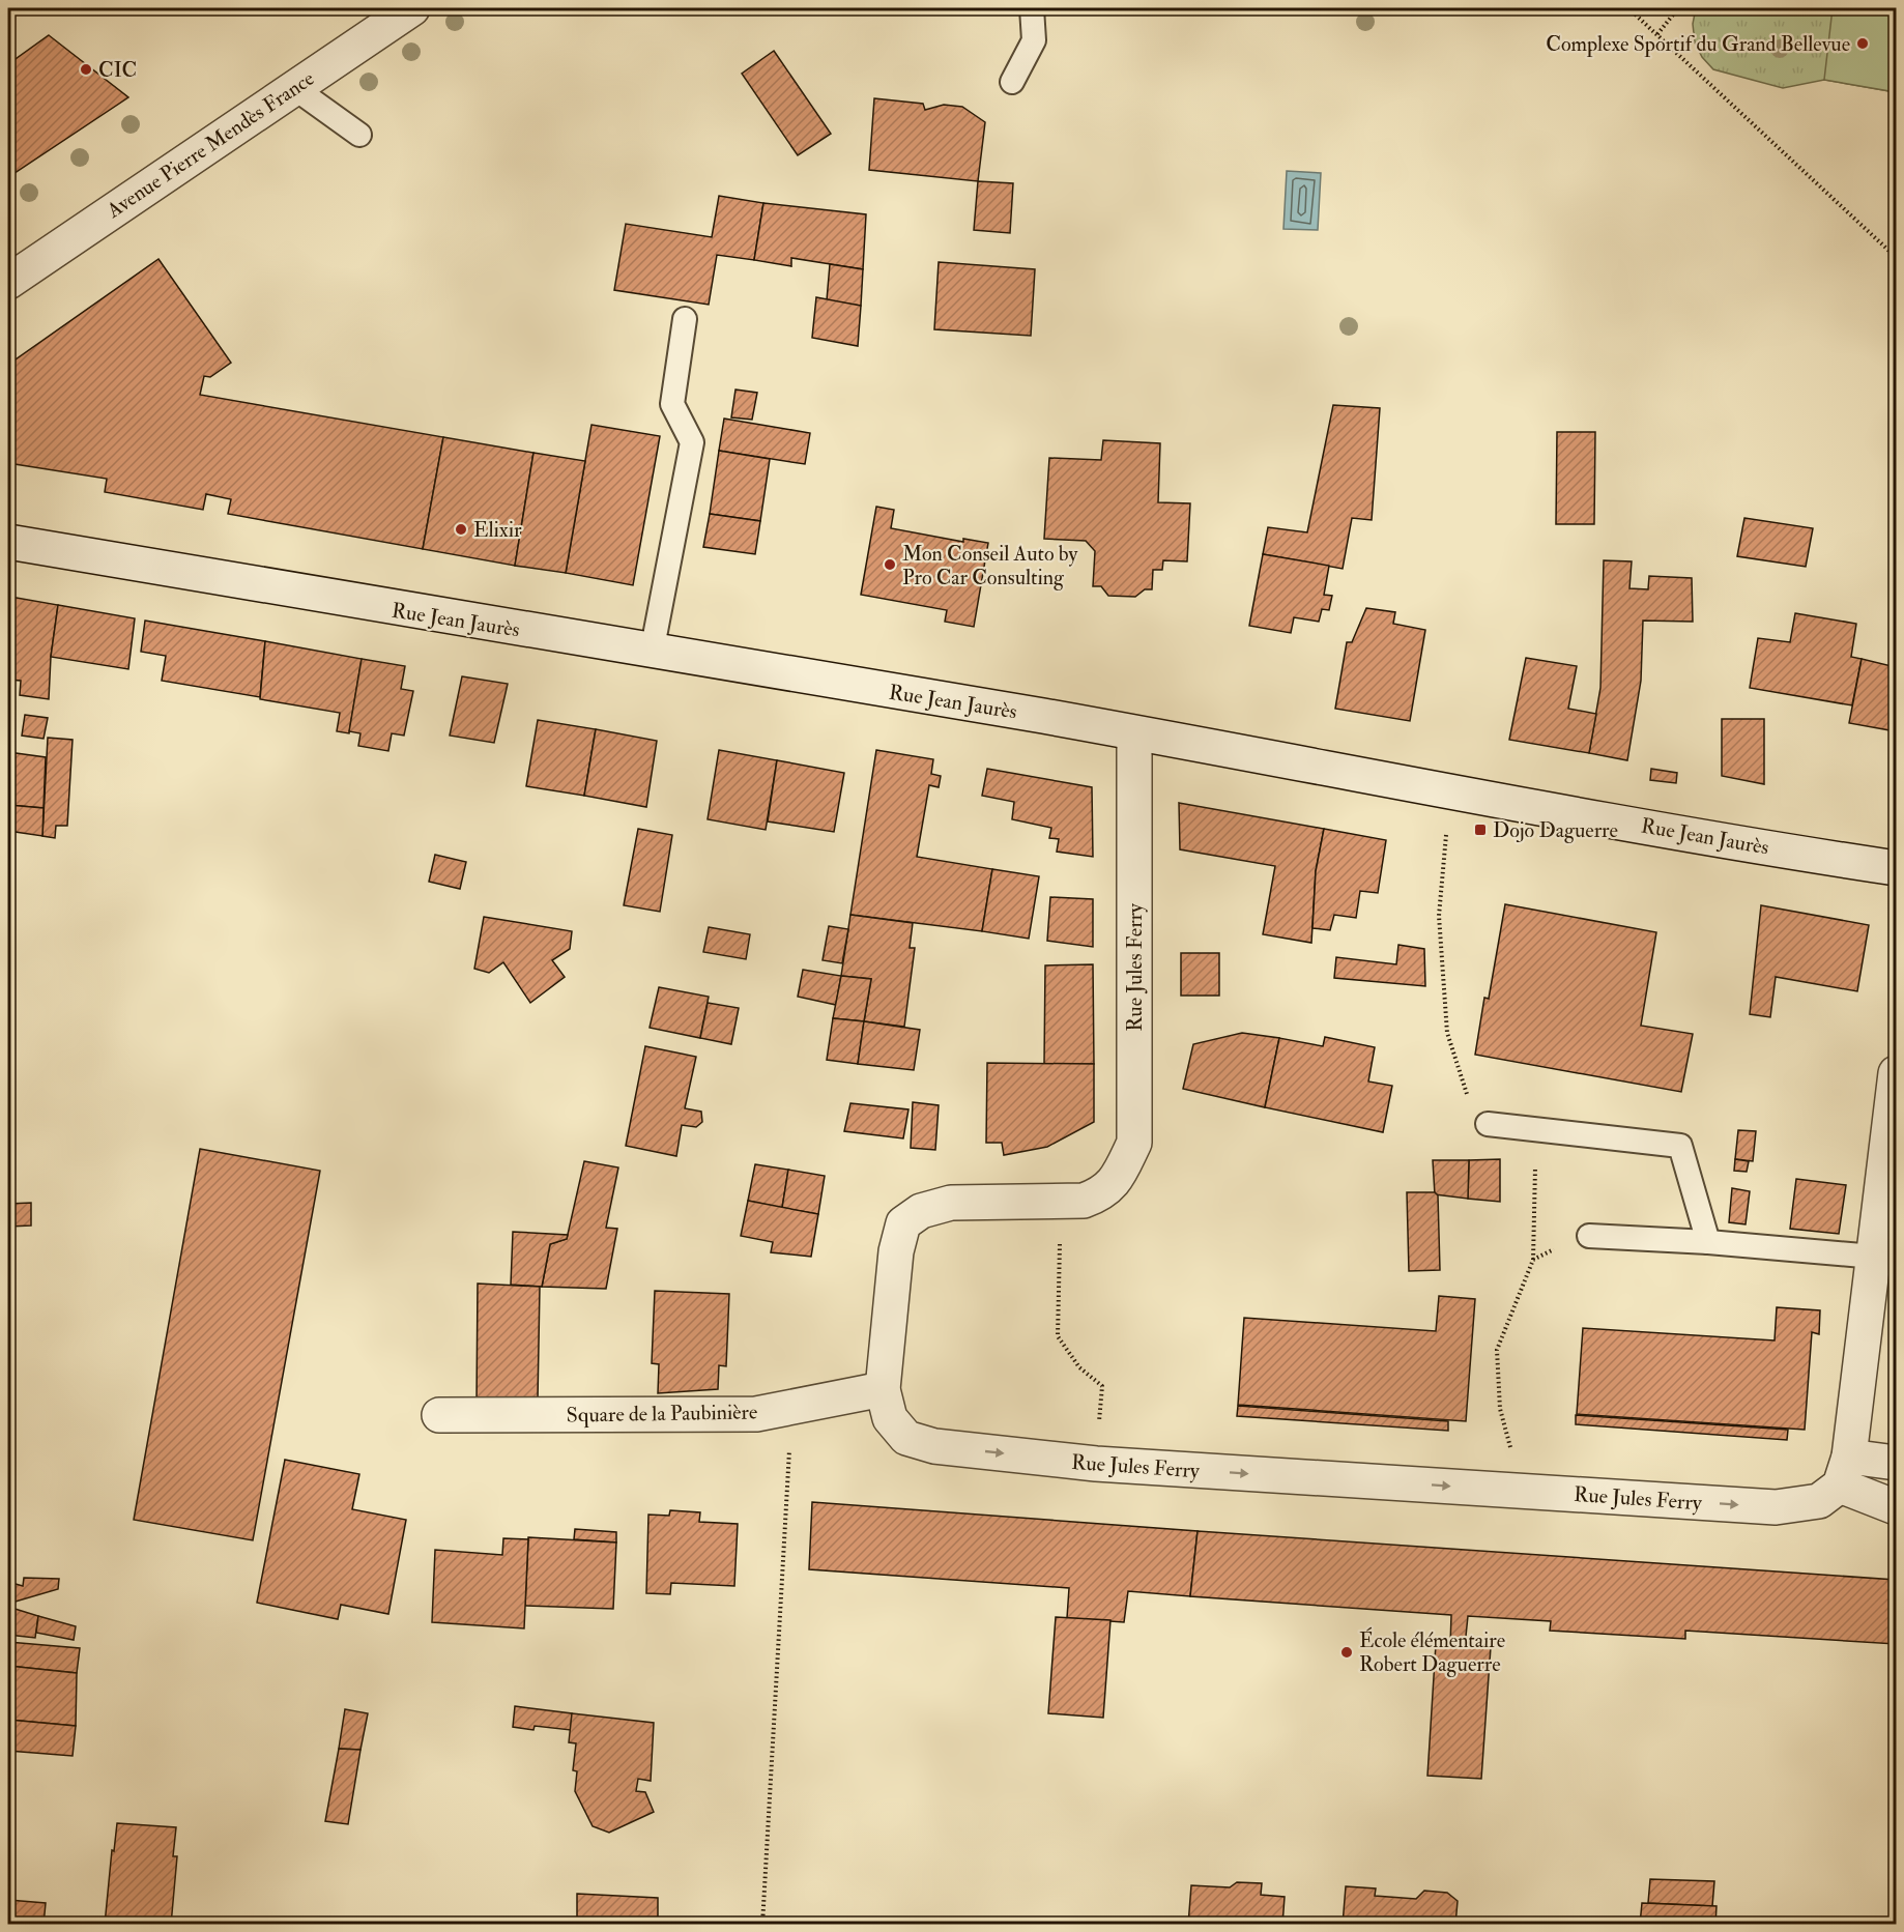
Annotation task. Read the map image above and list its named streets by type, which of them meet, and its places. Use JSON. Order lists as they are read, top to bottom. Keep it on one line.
{"streets":{"street":["Avenue Pierre Mendès France","Rue Jean Jaurès","Rue Jules Ferry","Square de la Paubinière"]},"crossings":[["Rue Jean Jaurès","Rue Jules Ferry"],["Rue Jules Ferry","Square de la Paubinière"]],"one_way":["Rue Jules Ferry"],"places":{"other":["Complexe Sportif du Grand Bellevue","CIC","Elixir","Mon Conseil Auto by Pro Car Consulting","École élémentaire Robert Daguerre"],"transit":["Dojo Daguerre"]}}
